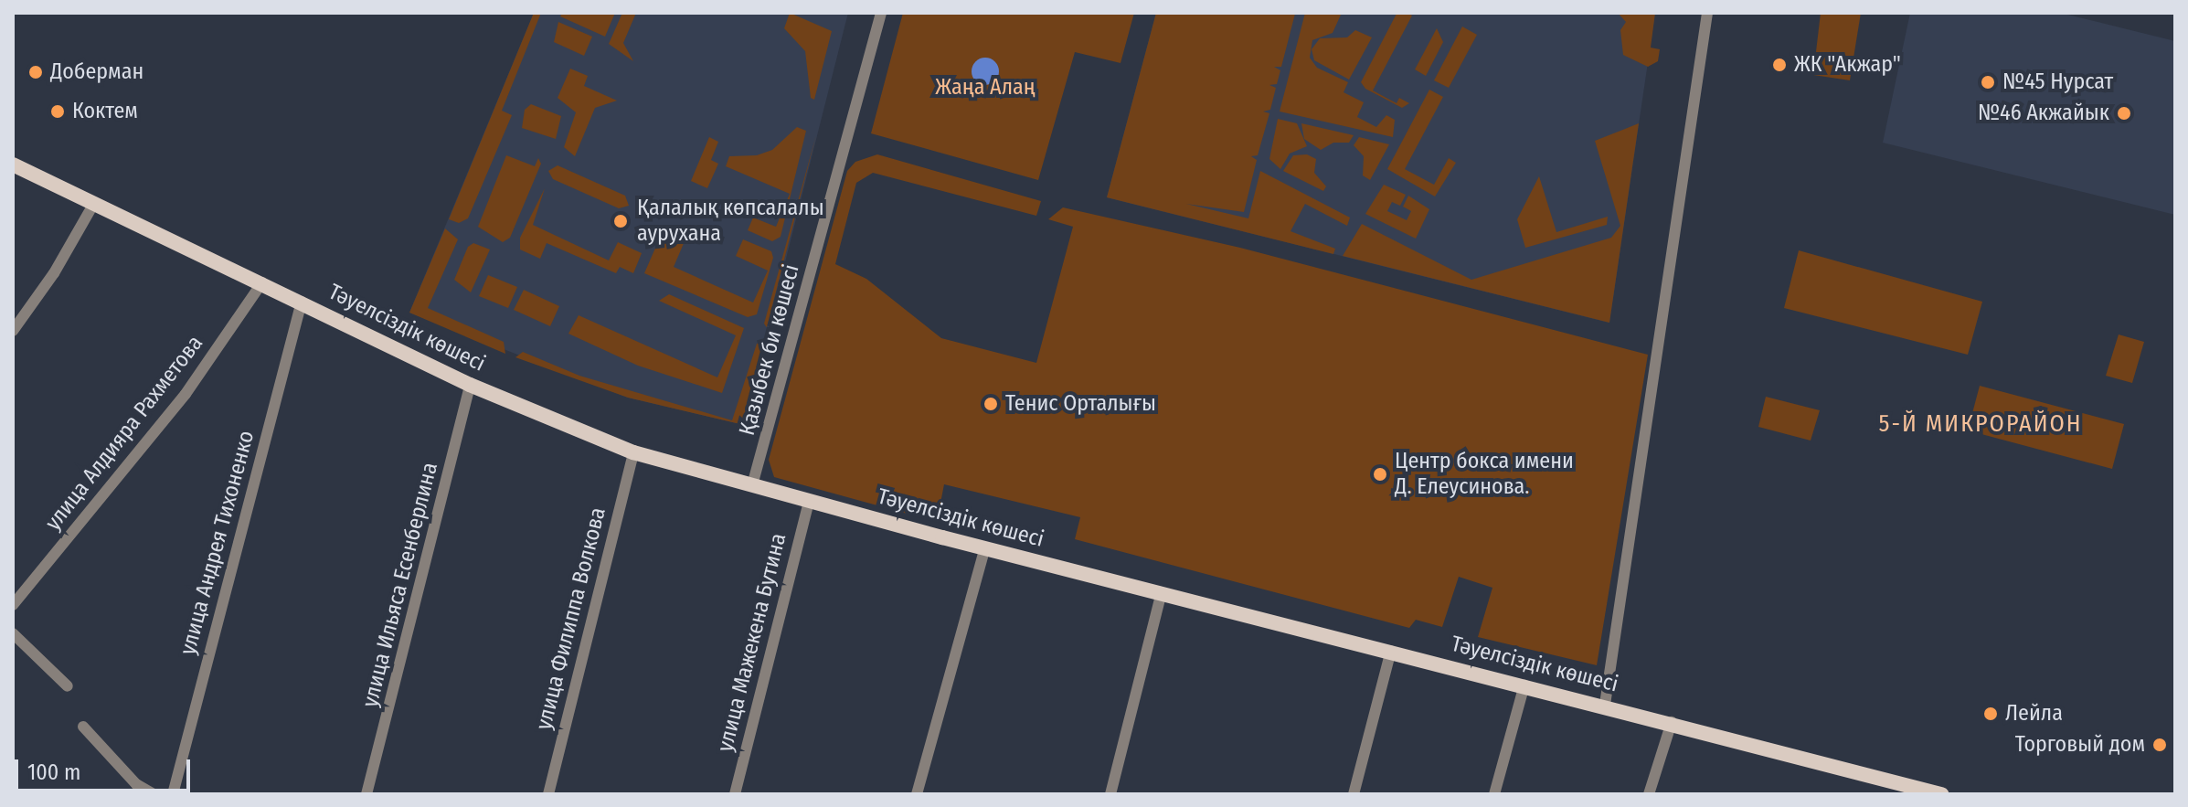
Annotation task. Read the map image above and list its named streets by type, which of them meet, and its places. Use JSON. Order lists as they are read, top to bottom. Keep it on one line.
{"streets":{"main road":["Тәуелсіздік көшесі"],"street":["Қазыбек би көшесі","улица Алдияра Рахметова","улица Андрея Тихоненко","улица Ильяса Есенберлина","улица Филиппа Волкова","улица Мажекена Бутина"]},"crossings":[["Тәуелсіздік көшесі","Қазыбек би көшесі"],["Тәуелсіздік көшесі","улица Алдияра Рахметова"],["Тәуелсіздік көшесі","улица Андрея Тихоненко"],["Тәуелсіздік көшесі","улица Ильяса Есенберлина"],["Тәуелсіздік көшесі","улица Филиппа Волкова"],["Тәуелсіздік көшесі","улица Мажекена Бутина"]],"districts":["5-Й МИКРОРАЙОН"],"parks":["Жаңа Алаң"],"places":["ЖК \"Акжар\"","Доберман","№45 Нурсат","Коктем","№46 Акжайык","Қалалық көпсалалы аурухана","Тенис Орталығы","Центр бокса имени Д. Елеусинова.","Лейла","Торговый дом"],"scale_bar":"100 m"}
